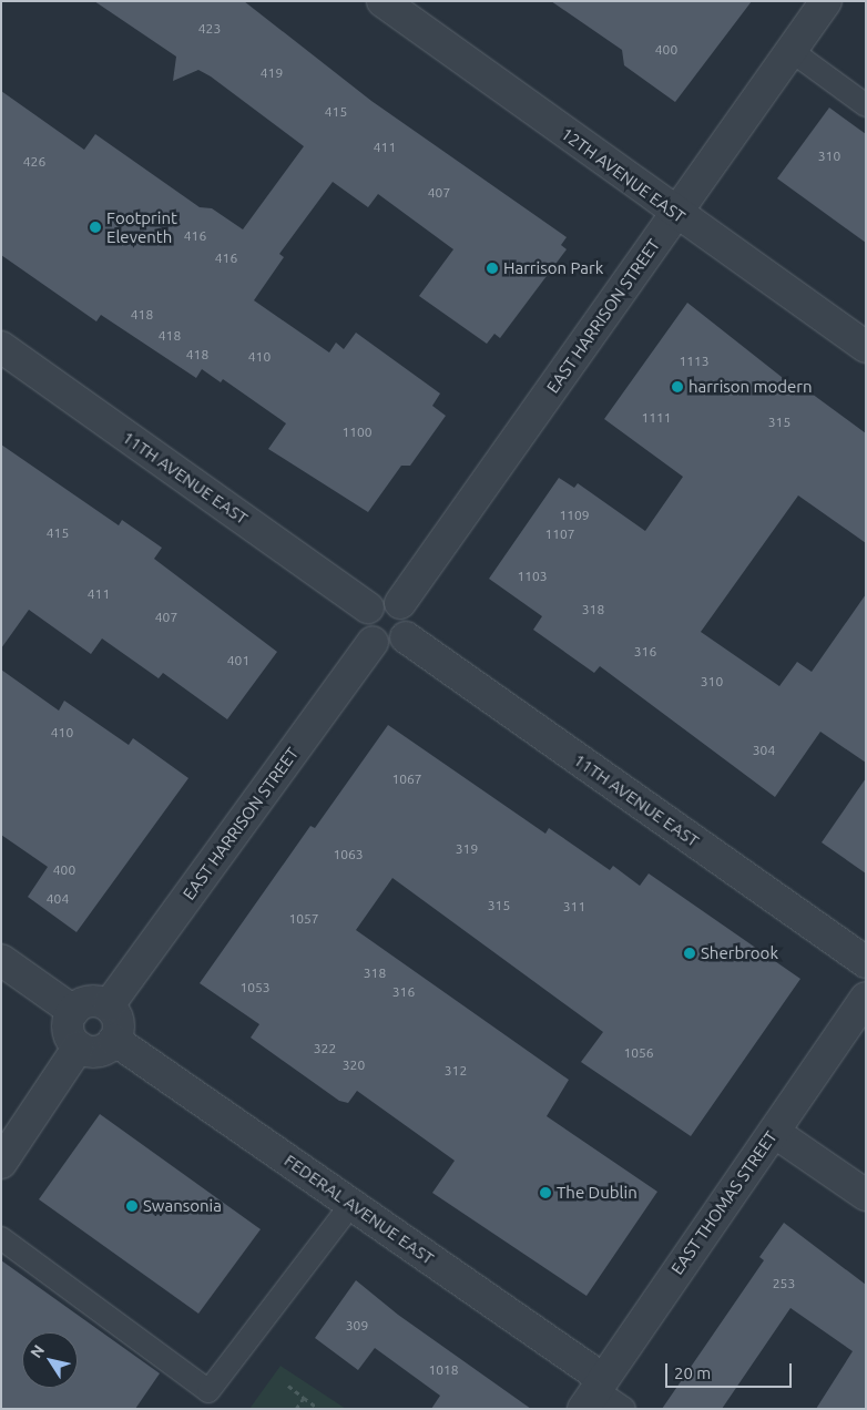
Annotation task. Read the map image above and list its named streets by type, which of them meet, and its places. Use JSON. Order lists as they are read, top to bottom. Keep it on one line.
{"streets":{"street":["12TH AVENUE EAST","EAST HARRISON STREET","11TH AVENUE EAST","EAST THOMAS STREET","FEDERAL AVENUE EAST"]},"crossings":[["12TH AVENUE EAST","EAST HARRISON STREET"],["EAST HARRISON STREET","11TH AVENUE EAST"],["EAST HARRISON STREET","FEDERAL AVENUE EAST"],["EAST THOMAS STREET","FEDERAL AVENUE EAST"]],"places":["Footprint Eleventh","Harrison Park","harrison modern","Sherbrook","The Dublin","Swansonia"],"house_numbers":["423","400","419","415","411","310","426","407","416","416","418","418","418","410","1113","1111","315","1100","1109","415","1107","1103","411","318","407","316","401","310","410","304","1067","319","1063","400","404","315","311","1057","318","1053","316","322","1056","320","312","253","309","1018"],"scale_bar":"20 m","north":"top left"}
